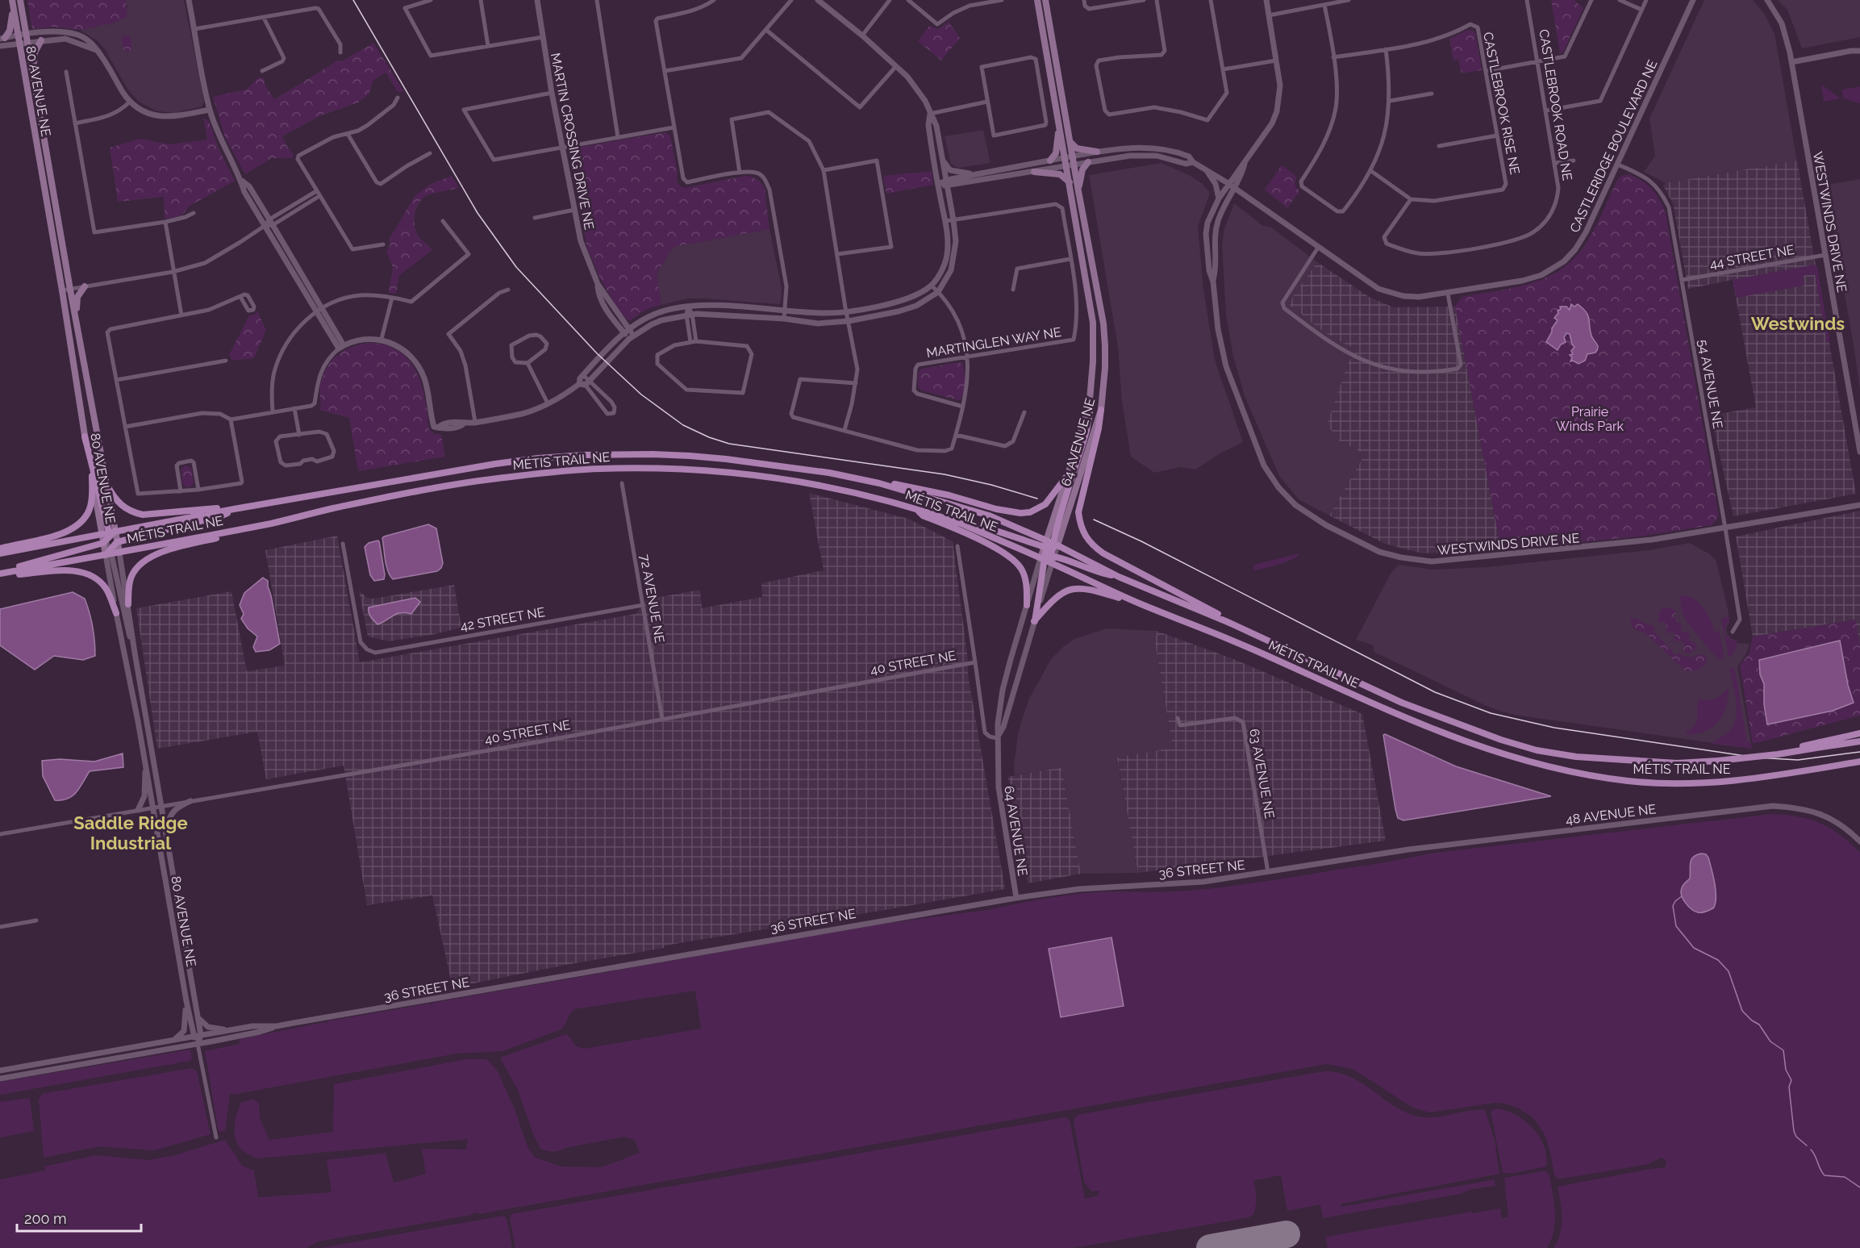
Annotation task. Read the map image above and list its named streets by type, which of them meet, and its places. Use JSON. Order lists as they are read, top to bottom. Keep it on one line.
{"streets":{"main road":["80 AVENUE NE","64 AVENUE NE","MÉTIS TRAIL NE"],"street":["CASTLEBROOK RISE NE","CASTLEBROOK ROAD NE","MARTIN CROSSING DRIVE NE","CASTLERIDGE BOULEVARD NE","WESTWINDS DRIVE NE","44 STREET NE","MARTINGLEN WAY NE","54 AVENUE NE","72 AVENUE NE","42 STREET NE","40 STREET NE","63 AVENUE NE","48 AVENUE NE","36 STREET NE"]},"crossings":[["80 AVENUE NE","MÉTIS TRAIL NE"],["80 AVENUE NE","40 STREET NE"],["80 AVENUE NE","36 STREET NE"],["CASTLEBROOK RISE NE","CASTLEBROOK ROAD NE"],["CASTLERIDGE BOULEVARD NE","WESTWINDS DRIVE NE"],["CASTLERIDGE BOULEVARD NE","54 AVENUE NE"],["CASTLERIDGE BOULEVARD NE","64 AVENUE NE"],["WESTWINDS DRIVE NE","44 STREET NE"],["WESTWINDS DRIVE NE","54 AVENUE NE"],["44 STREET NE","54 AVENUE NE"],["64 AVENUE NE","MÉTIS TRAIL NE"],["64 AVENUE NE","40 STREET NE"],["64 AVENUE NE","36 STREET NE"],["72 AVENUE NE","42 STREET NE"],["72 AVENUE NE","40 STREET NE"],["63 AVENUE NE","36 STREET NE"],["48 AVENUE NE","36 STREET NE"]],"districts":["Westwinds","Saddle Ridge Industrial"],"parks":["Prairie Winds Park"],"scale_bar":"200 m"}
